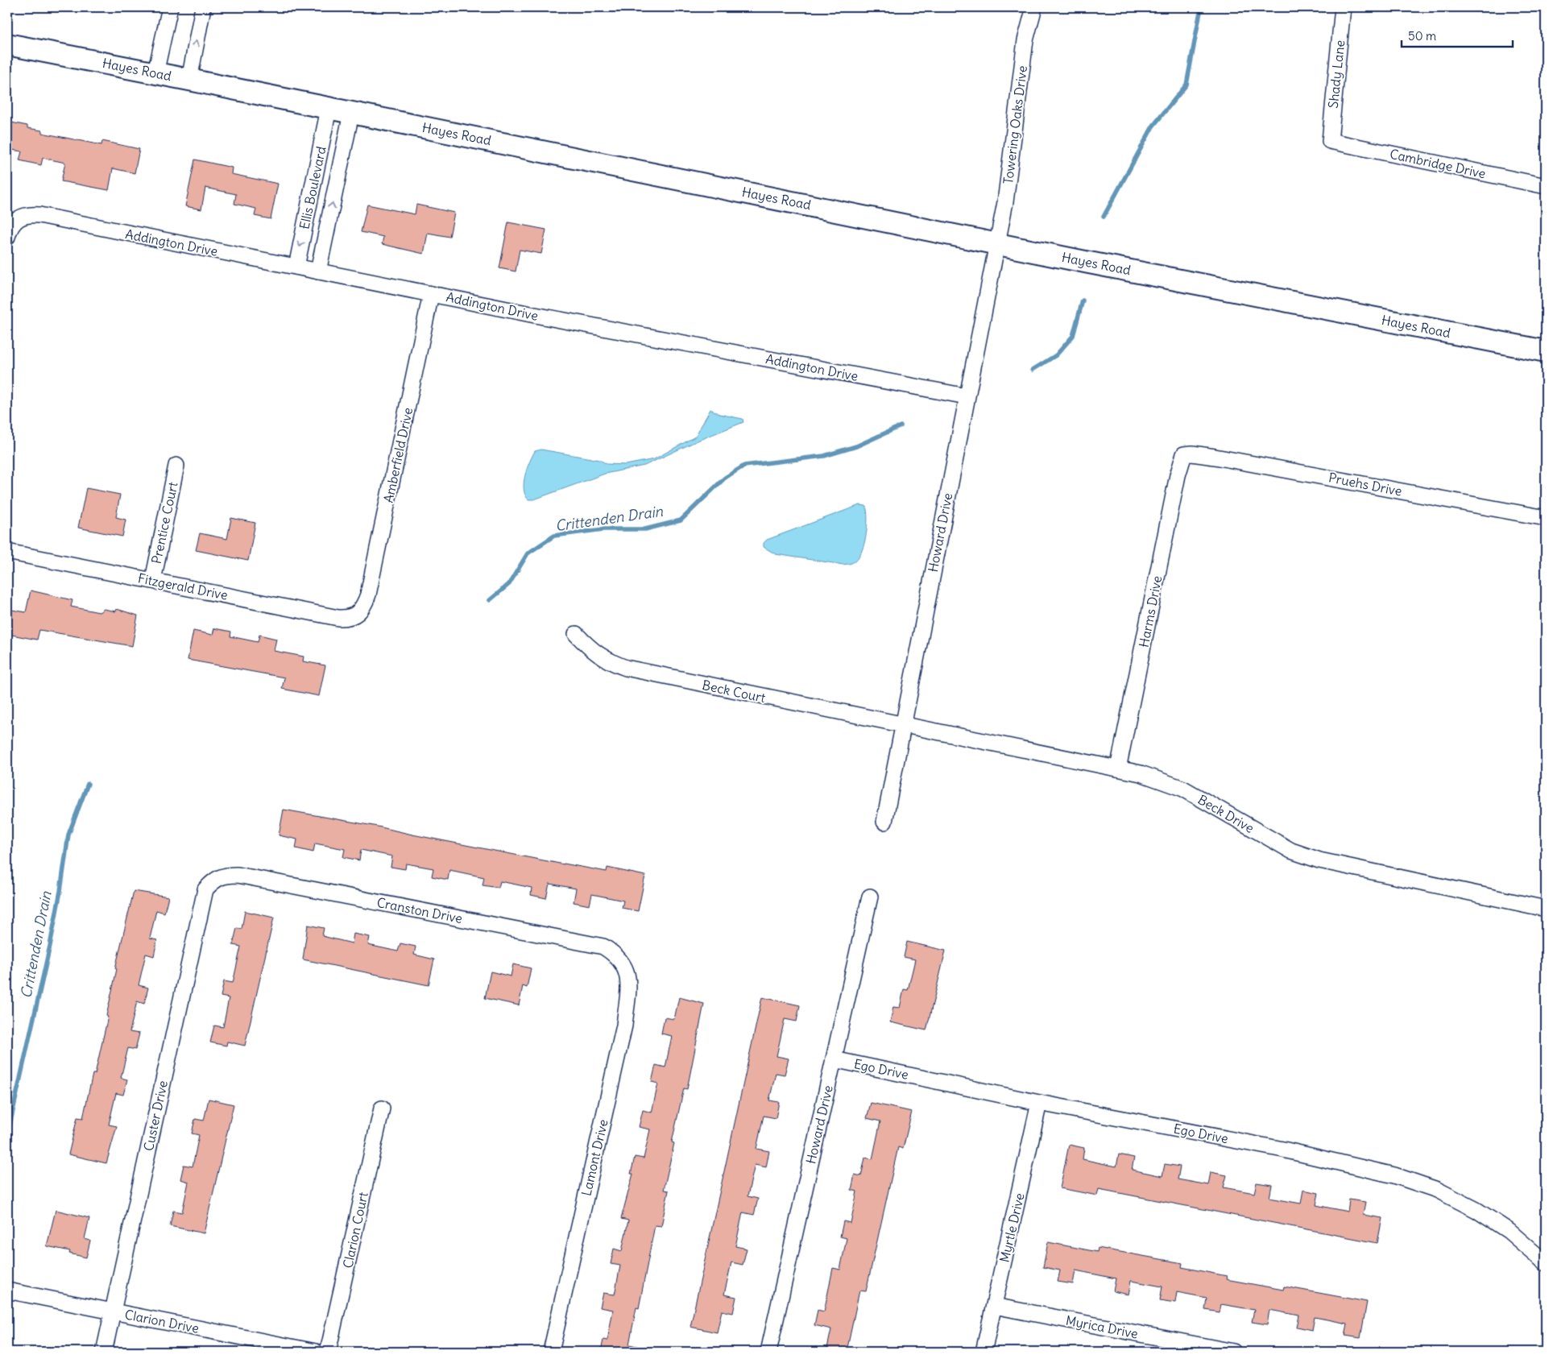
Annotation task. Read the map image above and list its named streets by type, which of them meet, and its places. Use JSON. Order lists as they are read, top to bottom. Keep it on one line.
{"streets":{"street":["Hayes Road","Shady Lane","Towering Oaks Drive","Cambridge Drive","Ellis Boulevard","Addington Drive","Amberfield Drive","Pruehs Drive","Prentice Court","Howard Drive","Fitzgerald Drive","Harms Drive","Beck Court","Beck Drive","Cranston Drive","Ego Drive","Custer Drive","Lamont Drive","Myrtle Drive","Clarion Court","Clarion Drive","Myrica Drive"]},"crossings":[["Hayes Road","Towering Oaks Drive"],["Hayes Road","Ellis Boulevard"],["Hayes Road","Howard Drive"],["Shady Lane","Cambridge Drive"],["Towering Oaks Drive","Howard Drive"],["Ellis Boulevard","Addington Drive"],["Addington Drive","Amberfield Drive"],["Addington Drive","Howard Drive"],["Amberfield Drive","Fitzgerald Drive"],["Pruehs Drive","Harms Drive"],["Prentice Court","Fitzgerald Drive"],["Howard Drive","Beck Court"],["Howard Drive","Beck Drive"],["Howard Drive","Ego Drive"],["Harms Drive","Beck Drive"],["Beck Court","Beck Drive"],["Cranston Drive","Custer Drive"],["Cranston Drive","Lamont Drive"],["Ego Drive","Myrtle Drive"],["Custer Drive","Clarion Drive"],["Myrtle Drive","Myrica Drive"]],"water":["Crittenden Drain"],"scale_bar":"50 m"}
